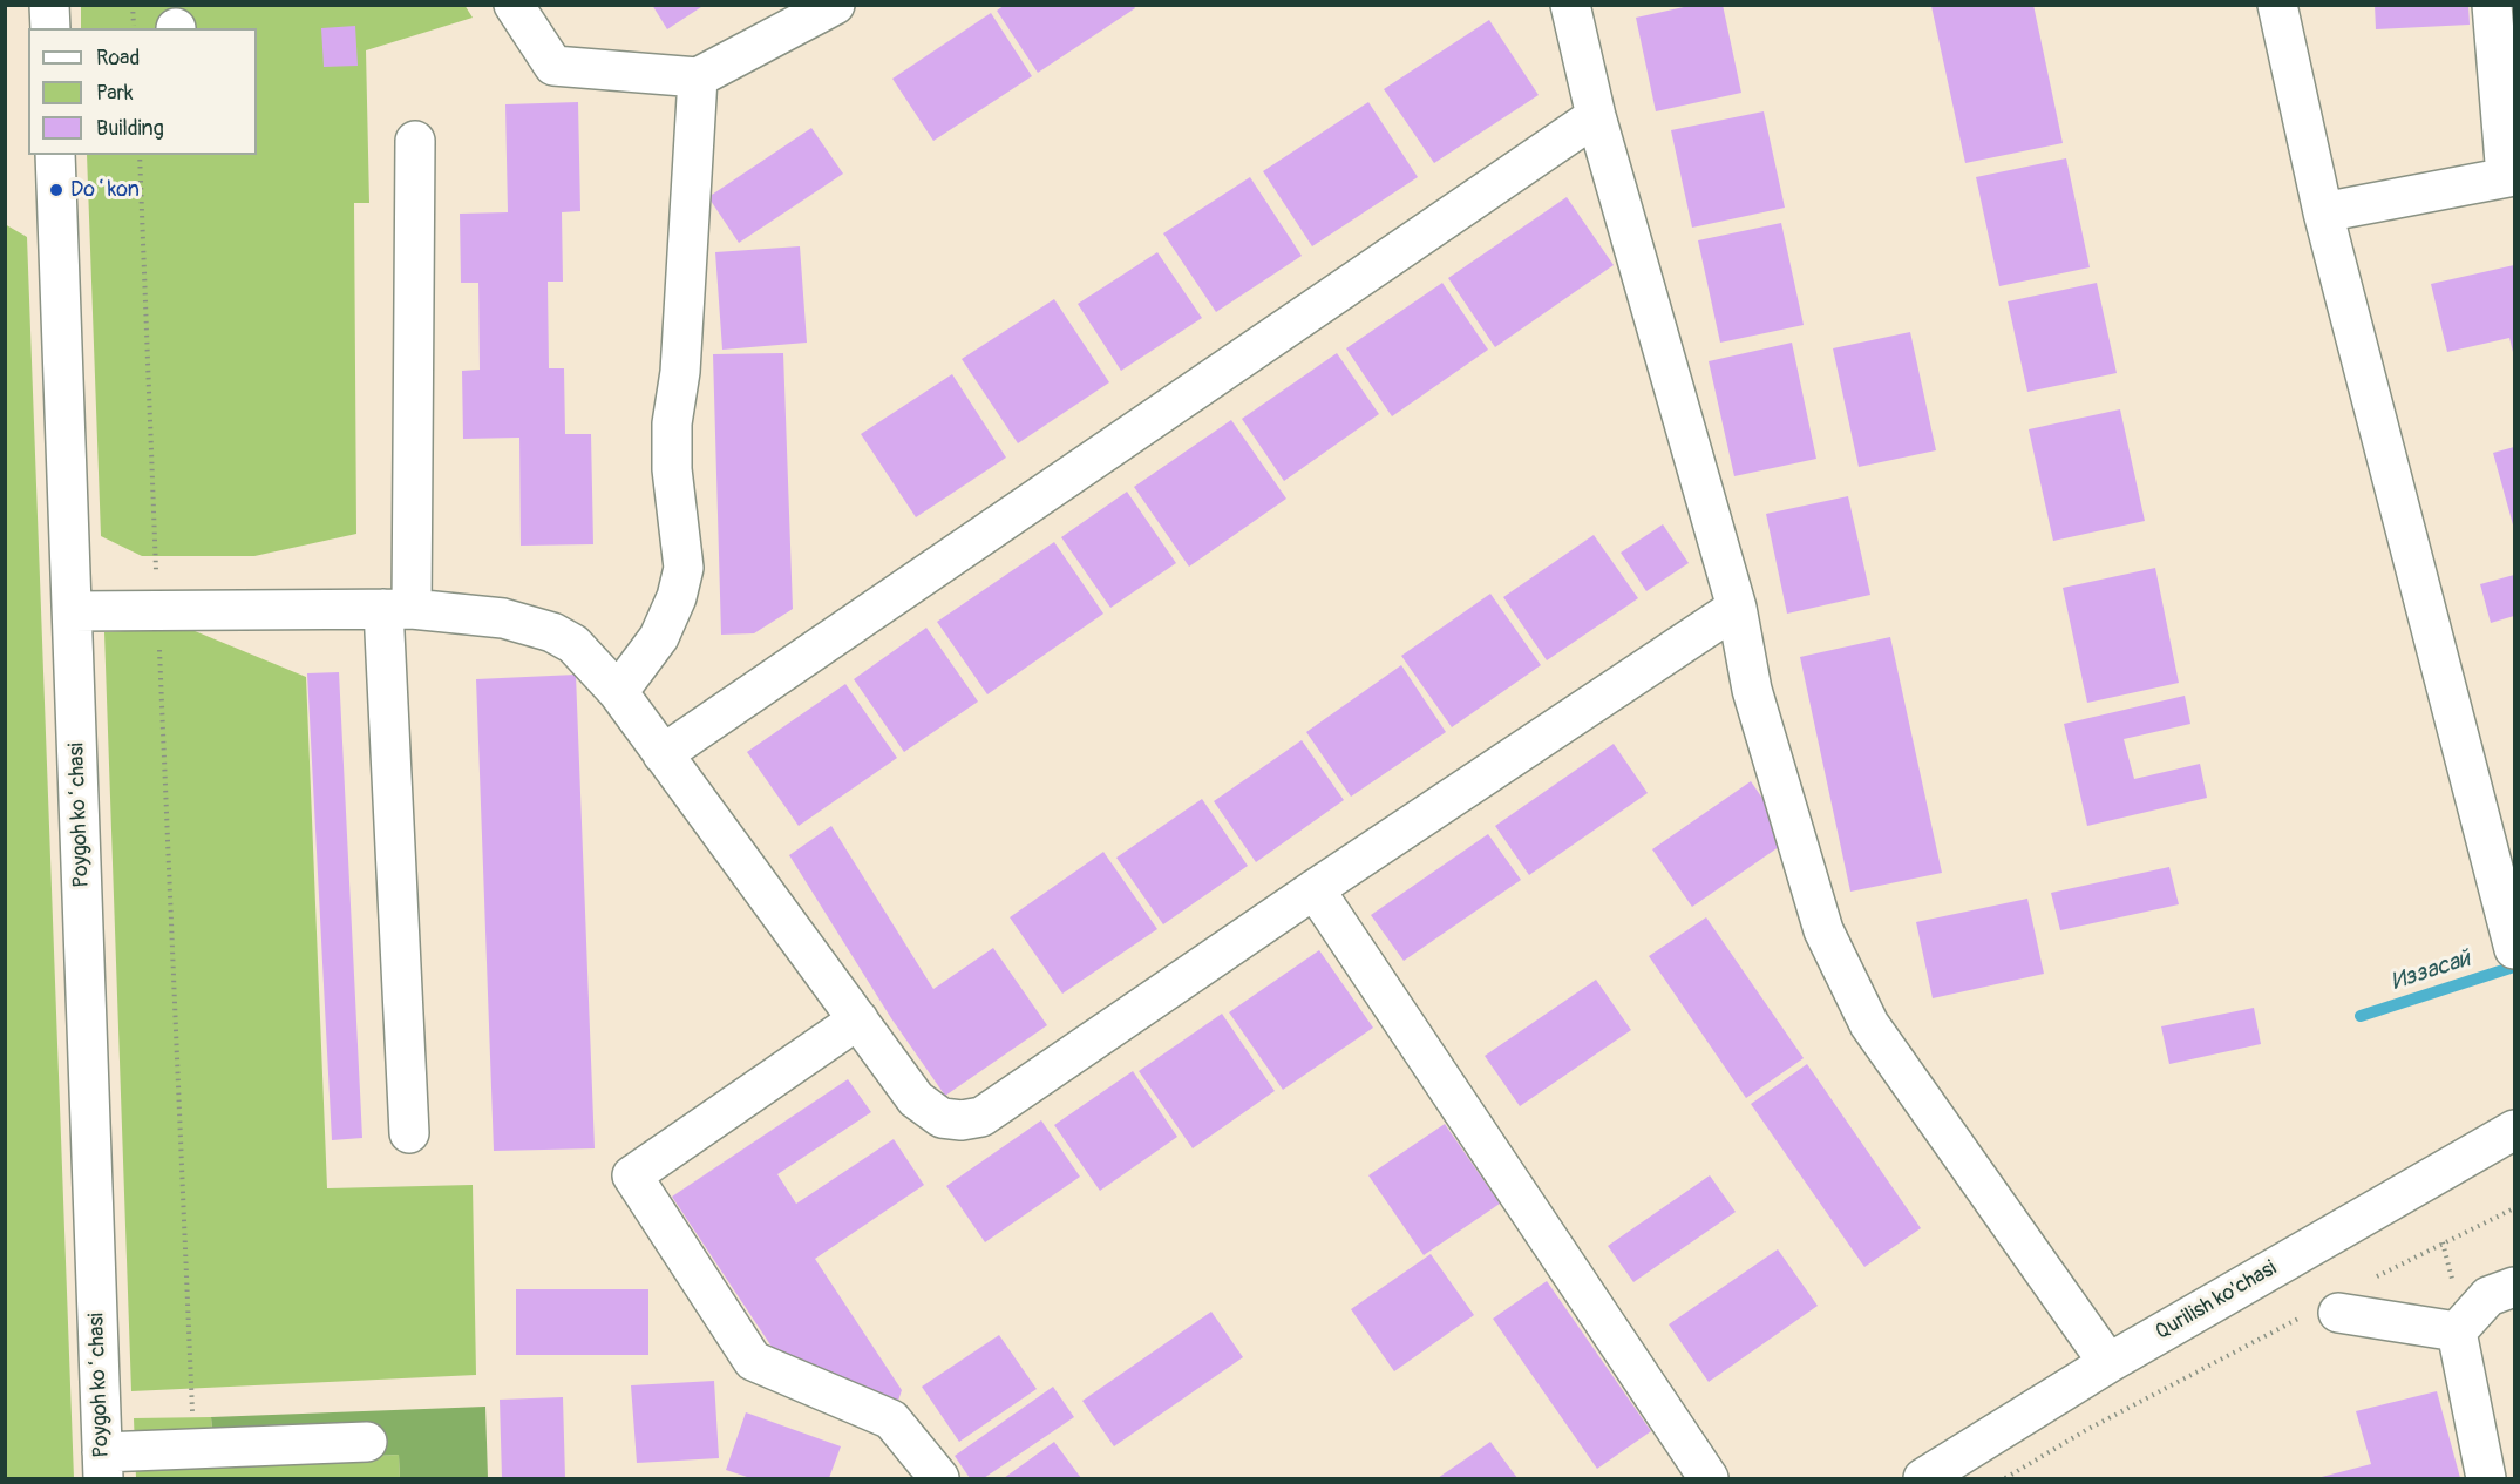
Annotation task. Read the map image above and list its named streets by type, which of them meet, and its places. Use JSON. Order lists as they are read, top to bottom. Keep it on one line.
{"streets":{"street":["Poygoh koʻchasi","Qurilish ko'chasi"]},"water":["Иззасай"],"places":["Doʻkon"],"legend":["Road","Park","Building"]}
